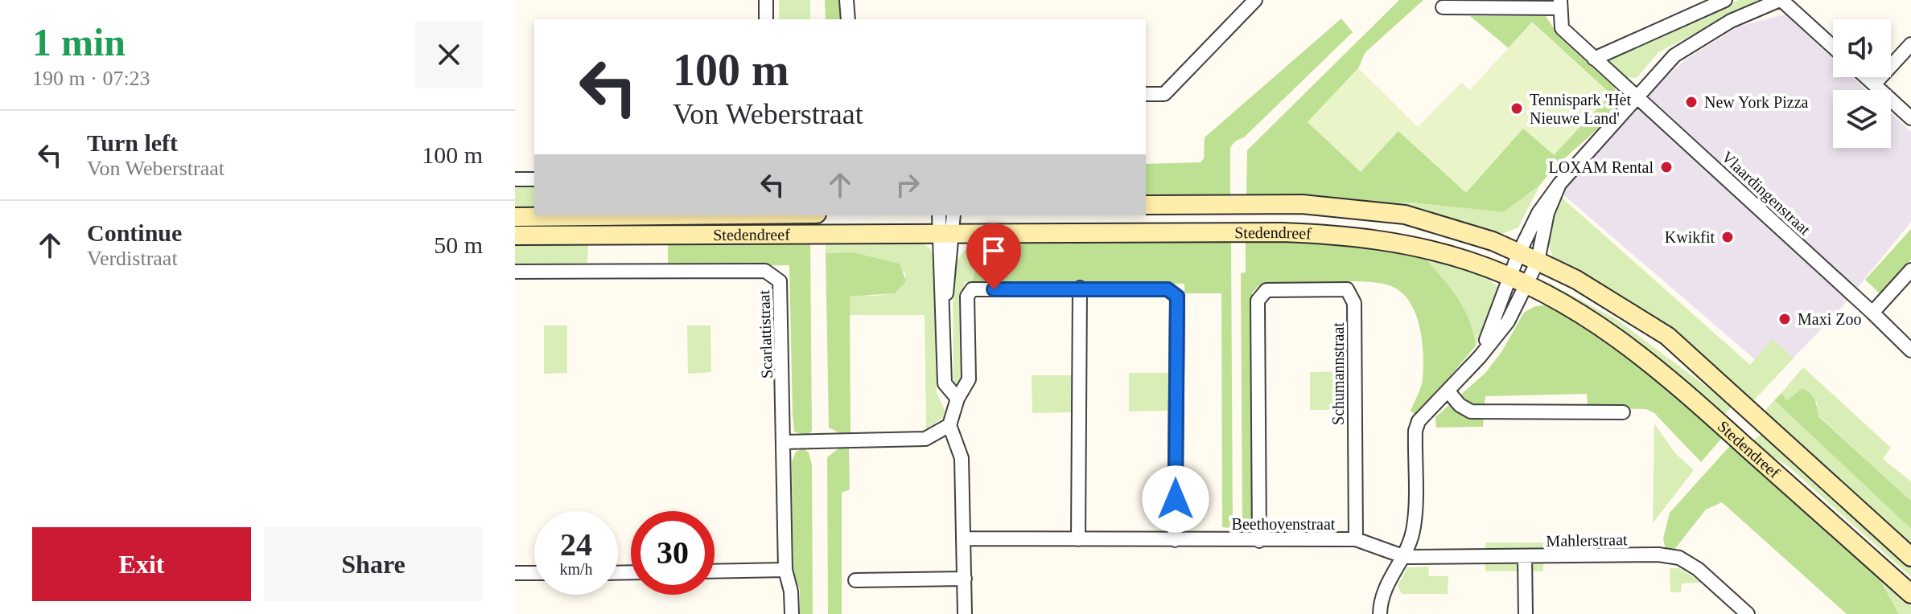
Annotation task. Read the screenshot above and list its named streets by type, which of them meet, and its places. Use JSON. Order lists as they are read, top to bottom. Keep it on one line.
{"streets":{"main road":["Stedendreef"],"street":["Vlaardingenstraat","Scarlattistraat","Schumannstraat","Beethovenstraat","Mahlerstraat"]},"crossings":[["Schumannstraat","Beethovenstraat"],["Beethovenstraat","Mahlerstraat"]],"places":["New York Pizza","Tennispark 'Het Nieuwe Land'","LOXAM Rental","Kwikfit","Maxi Zoo"],"page":{"heading":["1 min","190 m · 07:23"],"turn":["100 m","Von Weberstraat"],"list":[{"name":"Turn left","note":"Von Weberstraat","value":"100 m"},{"name":"Continue","note":"Verdistraat","value":"50 m"}],"speed":"24 km/h","limit":"30","buttons":["Exit","Share"]}}
